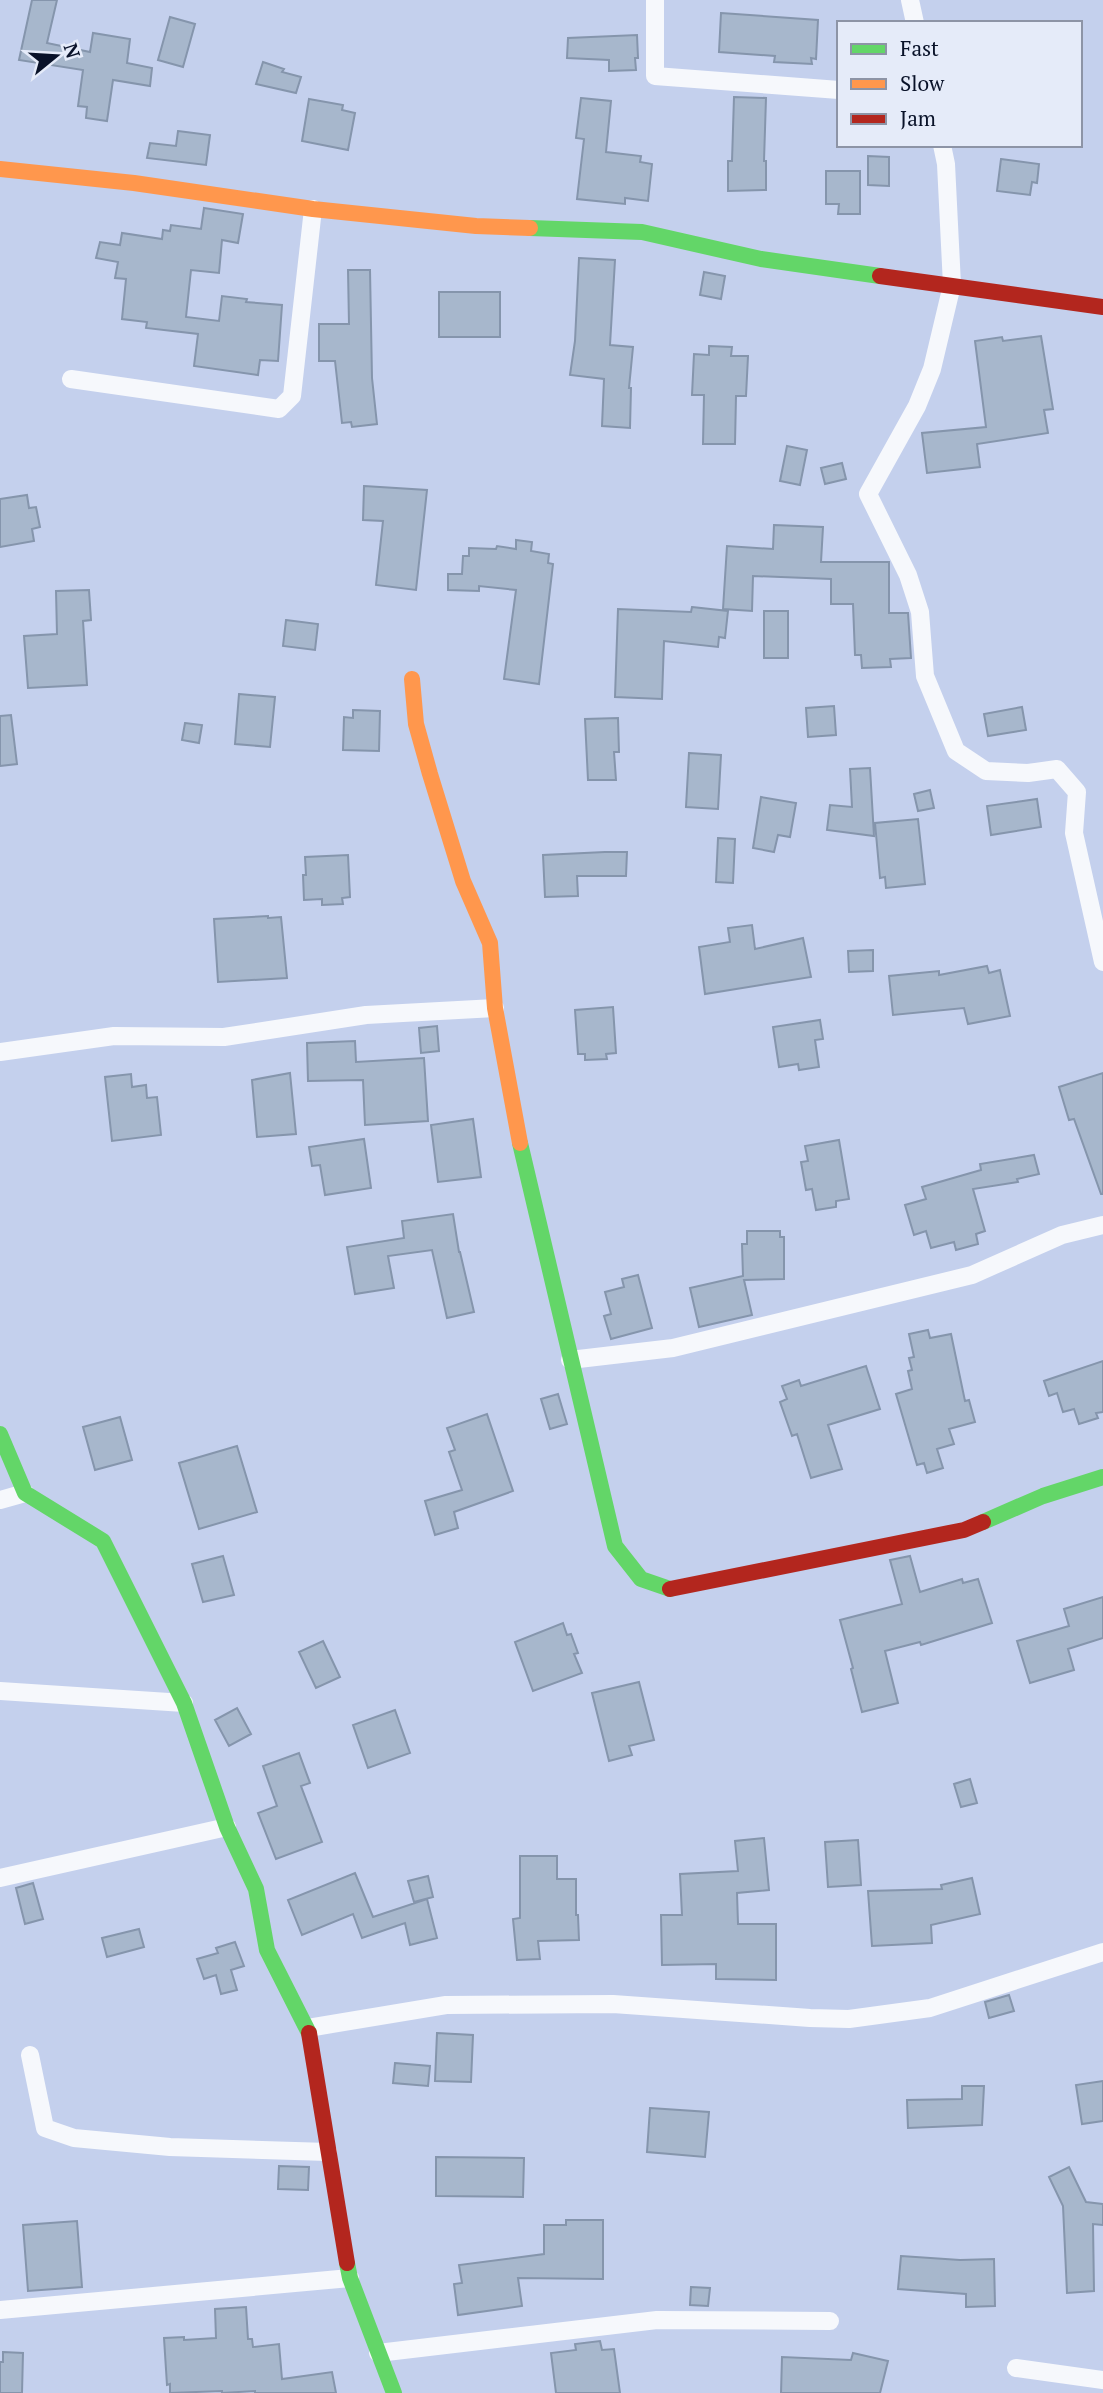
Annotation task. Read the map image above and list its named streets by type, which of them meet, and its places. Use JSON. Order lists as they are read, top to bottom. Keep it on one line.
{"legend":["Fast","Slow","Jam"],"north":"right"}
